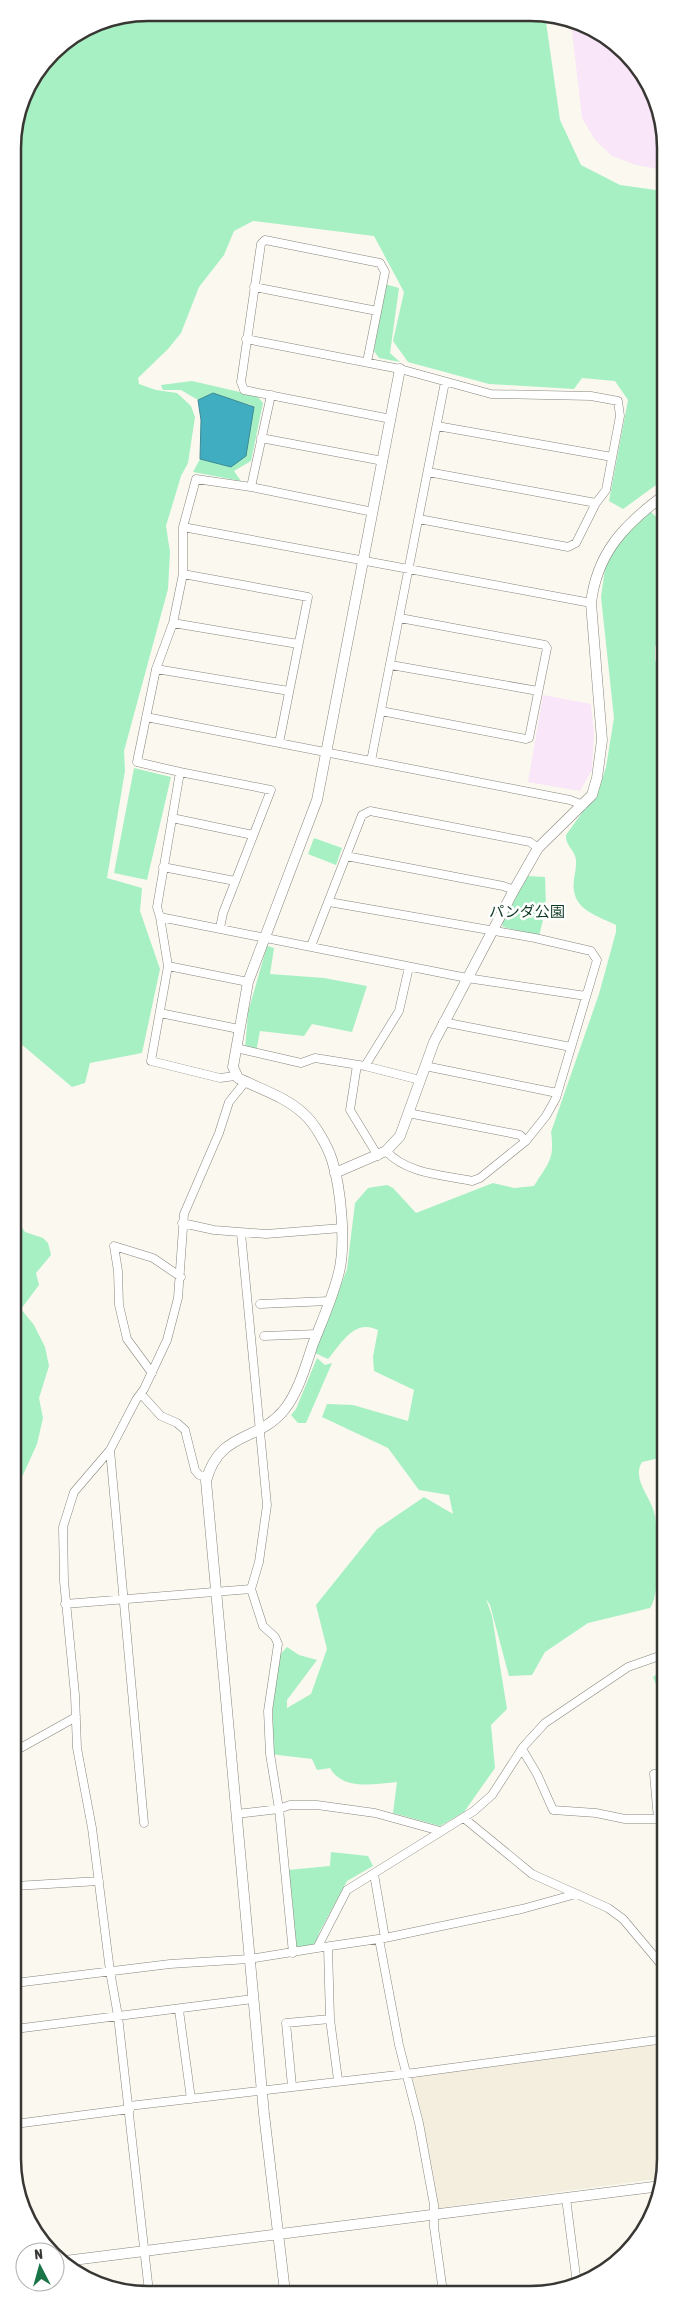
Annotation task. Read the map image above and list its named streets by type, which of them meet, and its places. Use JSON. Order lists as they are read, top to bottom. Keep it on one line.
{"parks":["パンダ公園"],"north":"top"}
